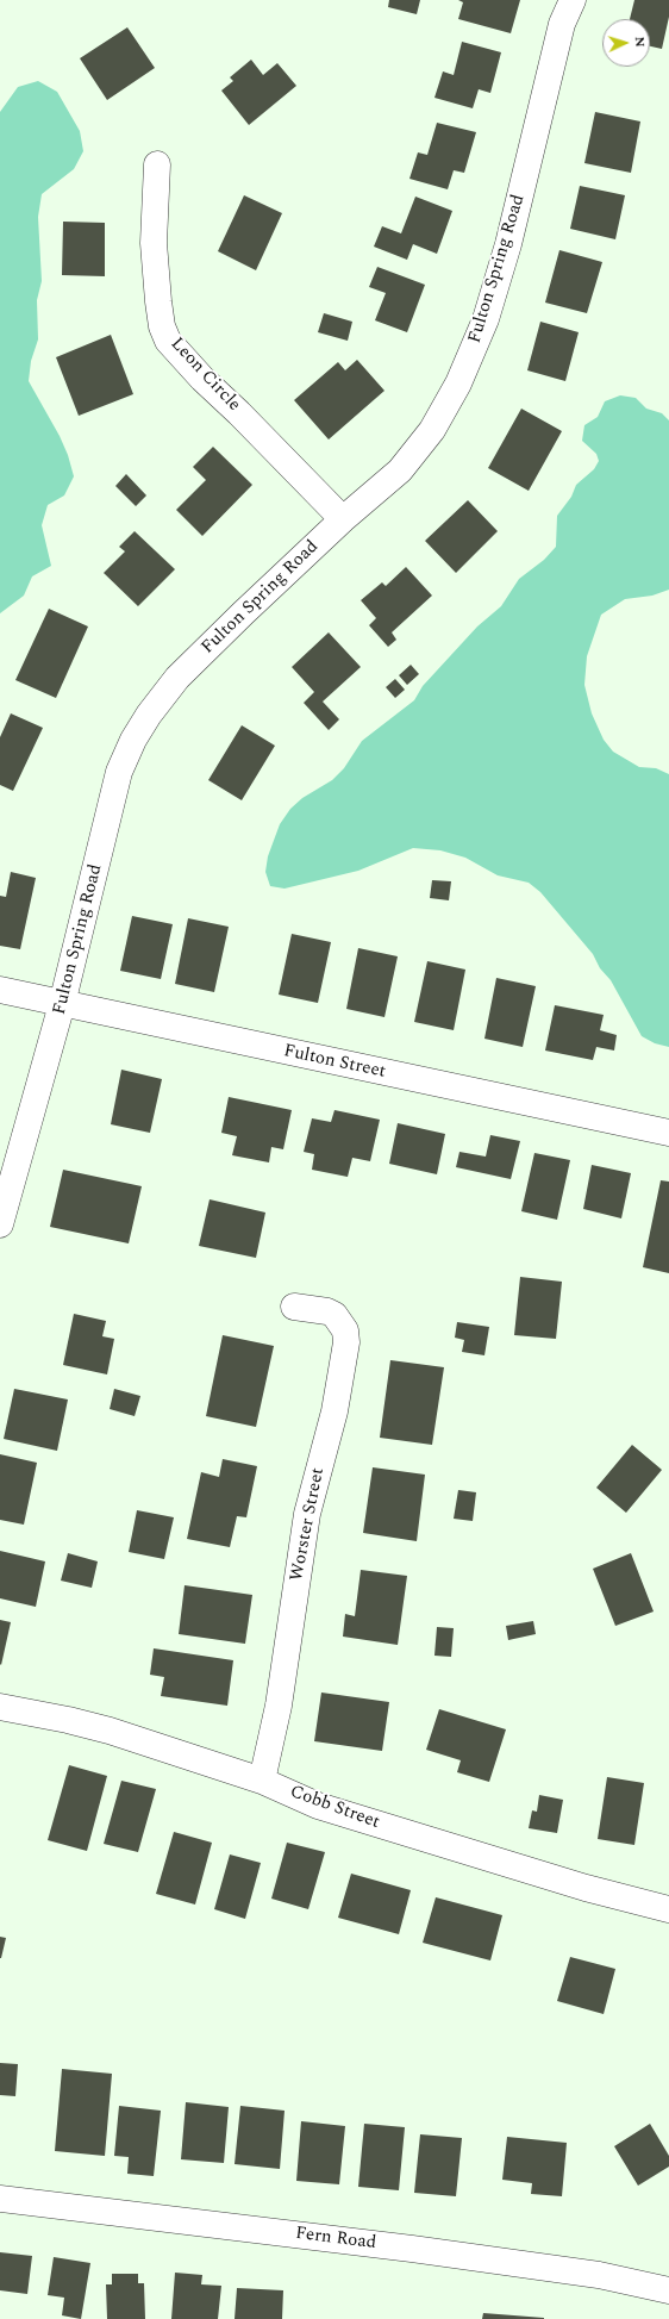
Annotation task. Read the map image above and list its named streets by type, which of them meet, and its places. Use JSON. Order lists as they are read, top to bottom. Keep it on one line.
{"streets":{"street":["Fulton Spring Road","Leon Circle","Fulton Street","Worster Street","Cobb Street","Fern Road"]},"crossings":[["Fulton Spring Road","Leon Circle"],["Fulton Spring Road","Fulton Street"],["Worster Street","Cobb Street"]],"north":"right"}
